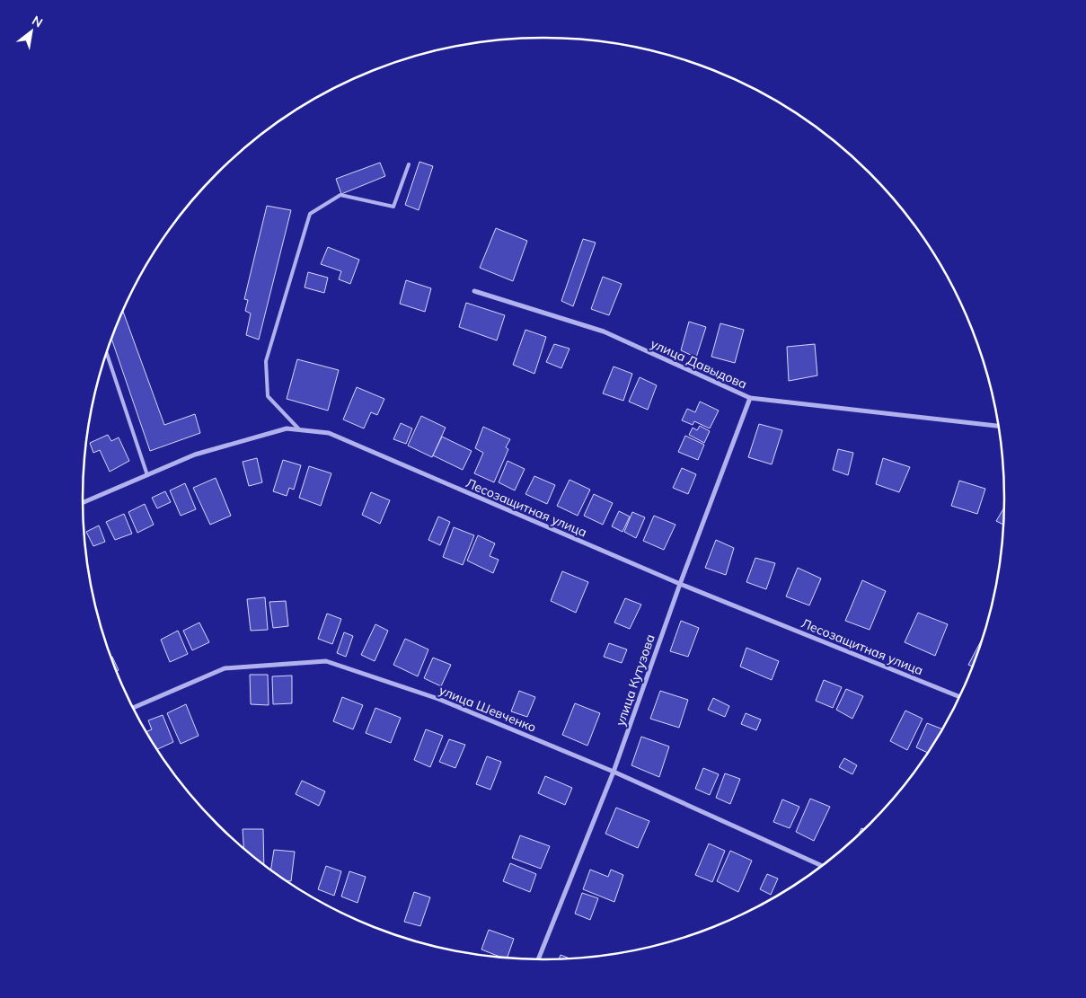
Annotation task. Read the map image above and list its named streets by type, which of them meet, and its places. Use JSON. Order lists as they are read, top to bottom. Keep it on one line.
{"streets":{"street":["улица Давыдова","Лесозащитная улица","улица Кутузова","улица Шевченко"]},"crossings":[["улица Давыдова","улица Кутузова"],["Лесозащитная улица","улица Кутузова"],["улица Кутузова","улица Шевченко"]],"north":"top right"}
